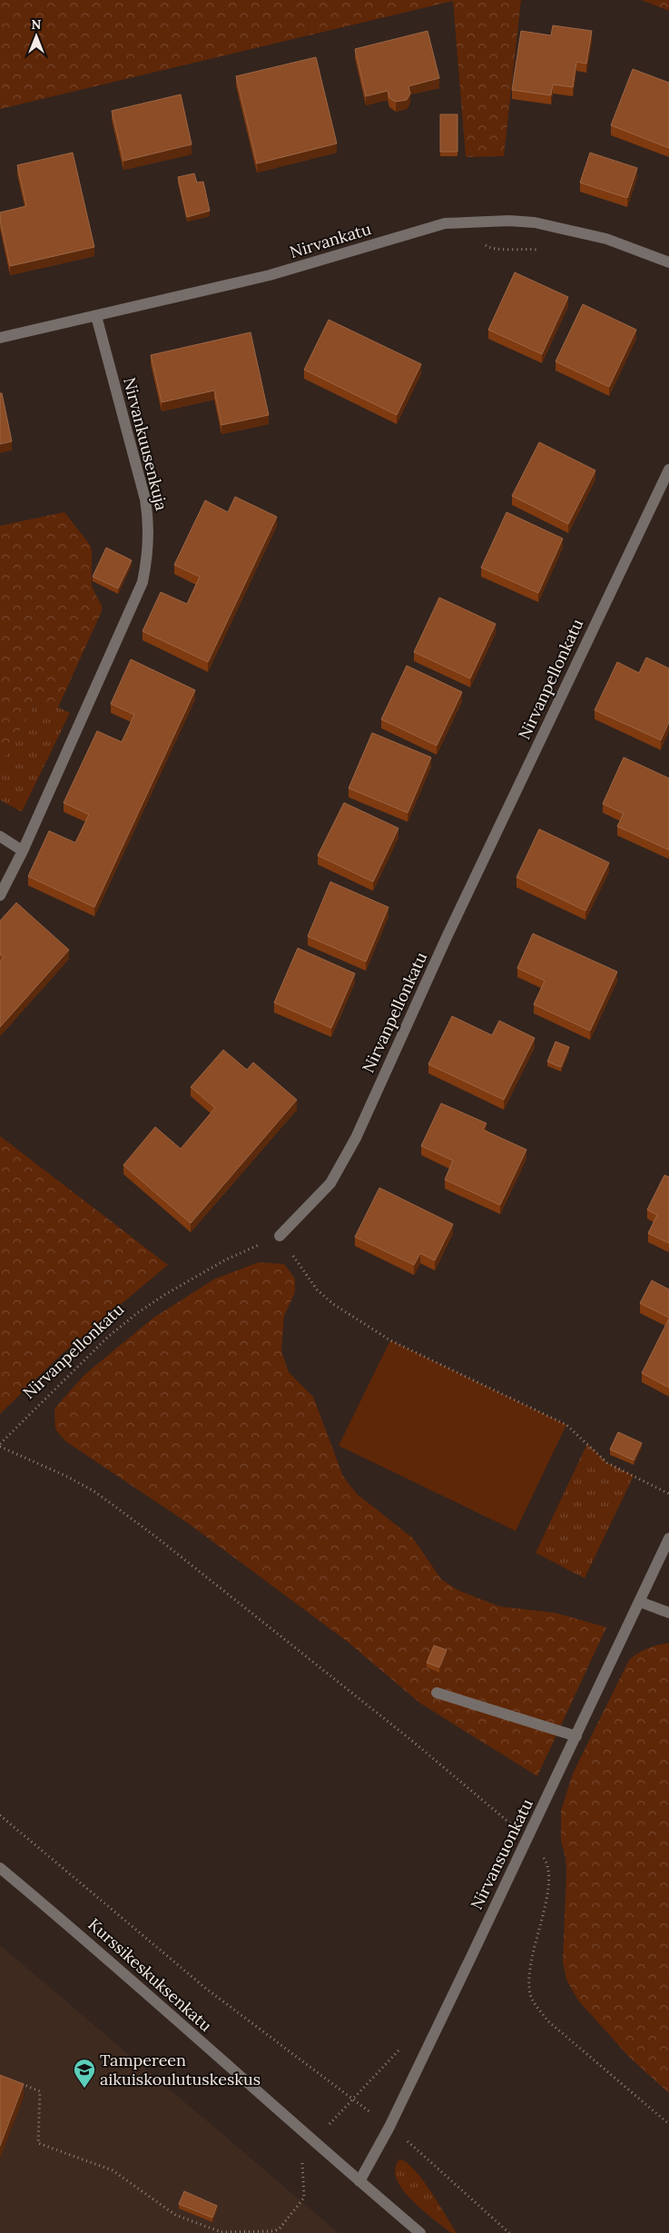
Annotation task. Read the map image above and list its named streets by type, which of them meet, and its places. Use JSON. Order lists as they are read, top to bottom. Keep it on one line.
{"streets":{"street":["Nirvankatu","Nirvankuusenkuja","Nirvanpellonkatu","Nirvansuonkatu","Kurssikeskuksenkatu"]},"crossings":[["Nirvankatu","Nirvankuusenkuja"],["Nirvansuonkatu","Kurssikeskuksenkatu"]],"places":{"school or university":["Tampereen aikuiskoulutuskeskus"]},"north":"top"}
